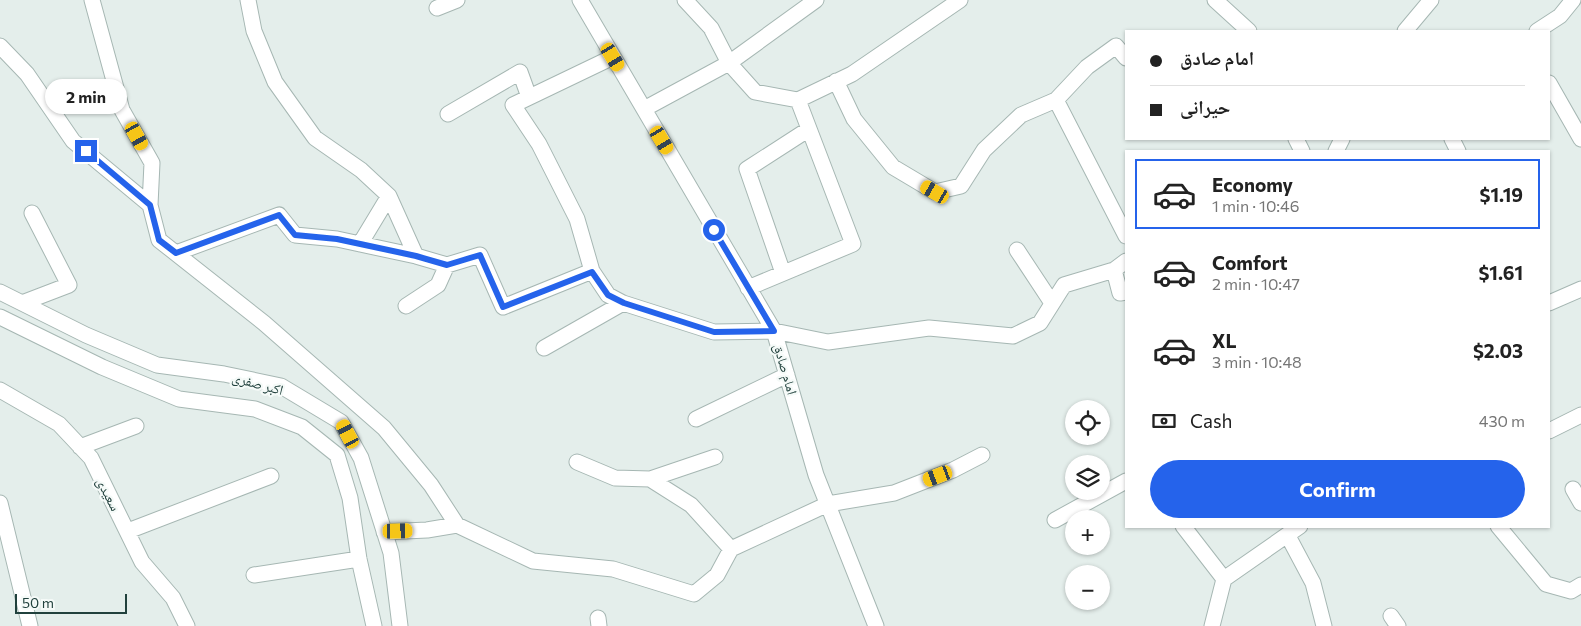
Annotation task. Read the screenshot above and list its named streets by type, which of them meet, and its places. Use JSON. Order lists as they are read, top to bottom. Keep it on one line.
{"streets":{"street":["امام صادق","اکبر صفری","سعیدی"]},"scale_bar":"50 m","page":{"banner":["امام صادق","حیرانی"],"bubble":"2 min","list":[{"name":"Economy","note":"1 min · 10:46","value":"$1.19"},{"name":"Comfort","note":"2 min · 10:47","value":"$1.61"},{"name":"XL","note":"3 min · 10:48","value":"$2.03"}],"pay":["Cash","430 m"],"map_buttons":["+","−"],"buttons":"Confirm","scale":"50 m"}}
